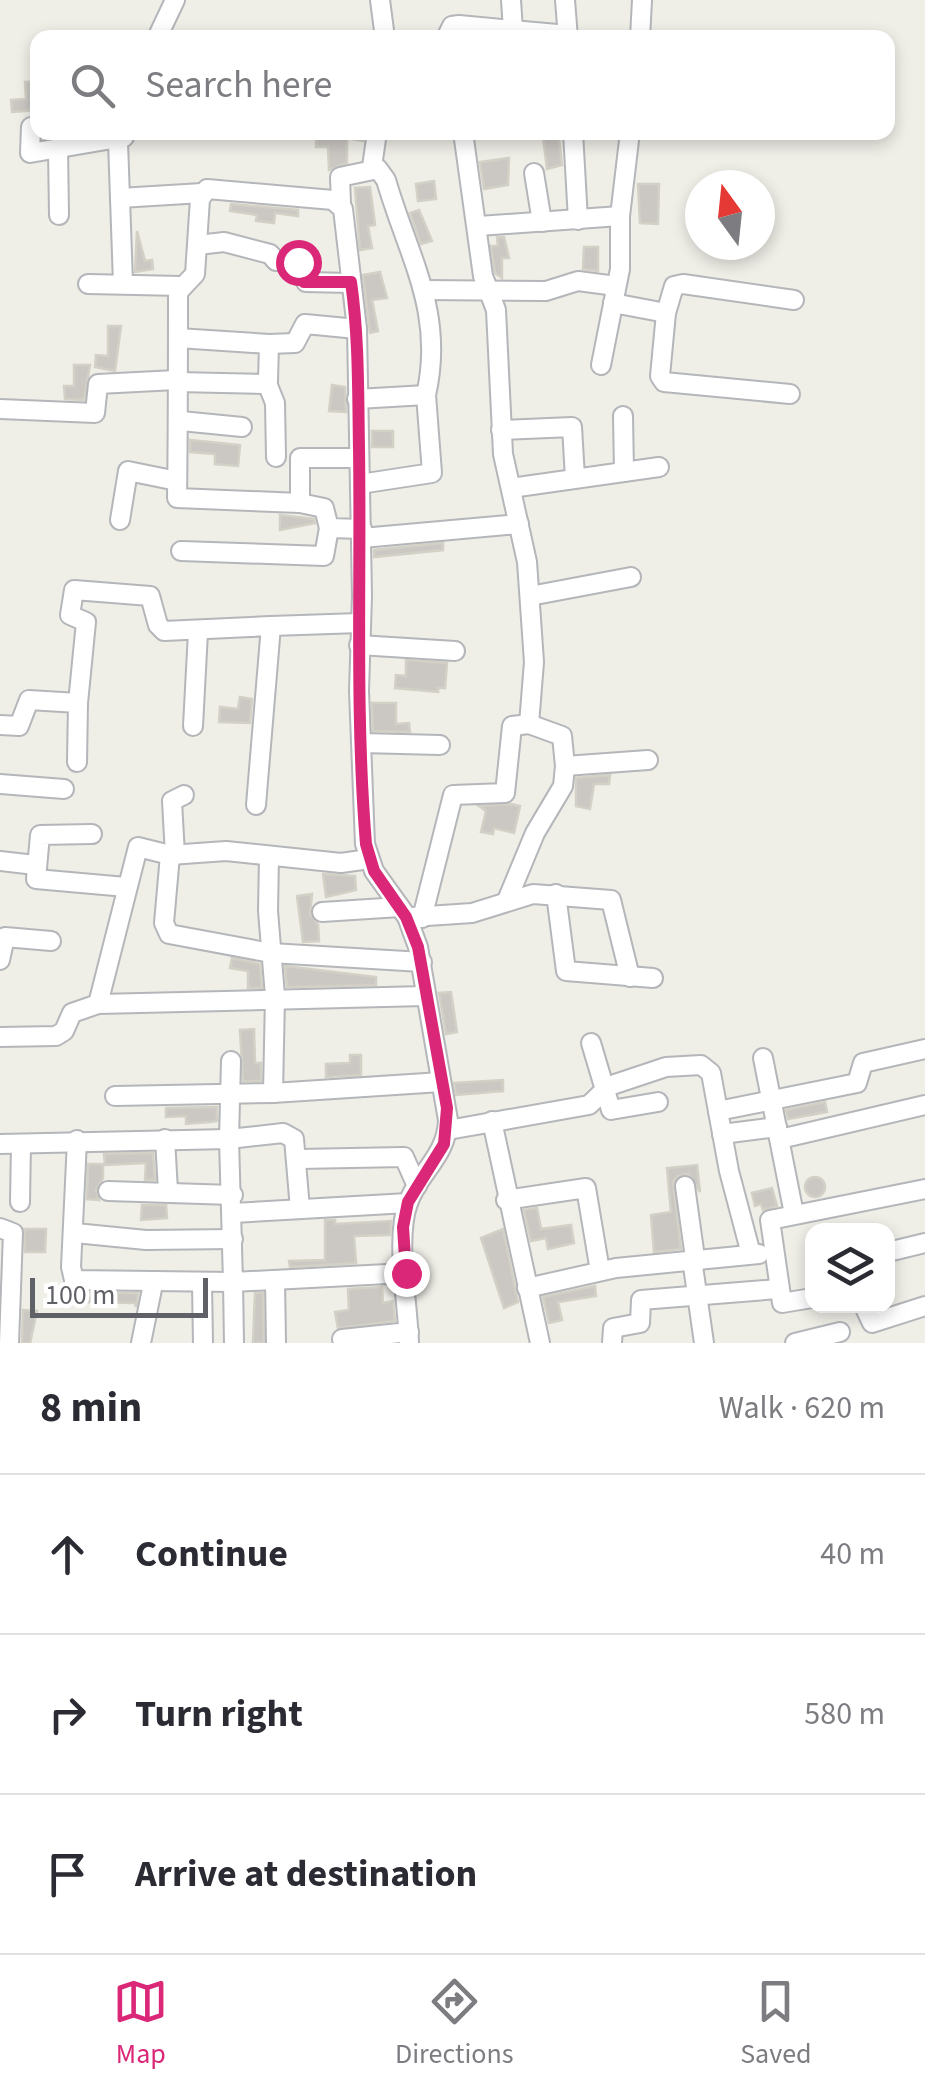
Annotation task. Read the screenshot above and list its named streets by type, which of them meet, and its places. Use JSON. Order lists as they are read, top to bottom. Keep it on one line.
{"scale_bar":"100 m","north":"top","page":{"search":"Search here","scale":"100 m","heading":["8 min","Walk · 620 m"],"list":[["Continue","40 m"],["Turn right","580 m"],"Arrive at destination"],"nav":["Map","Directions","Saved"]}}
